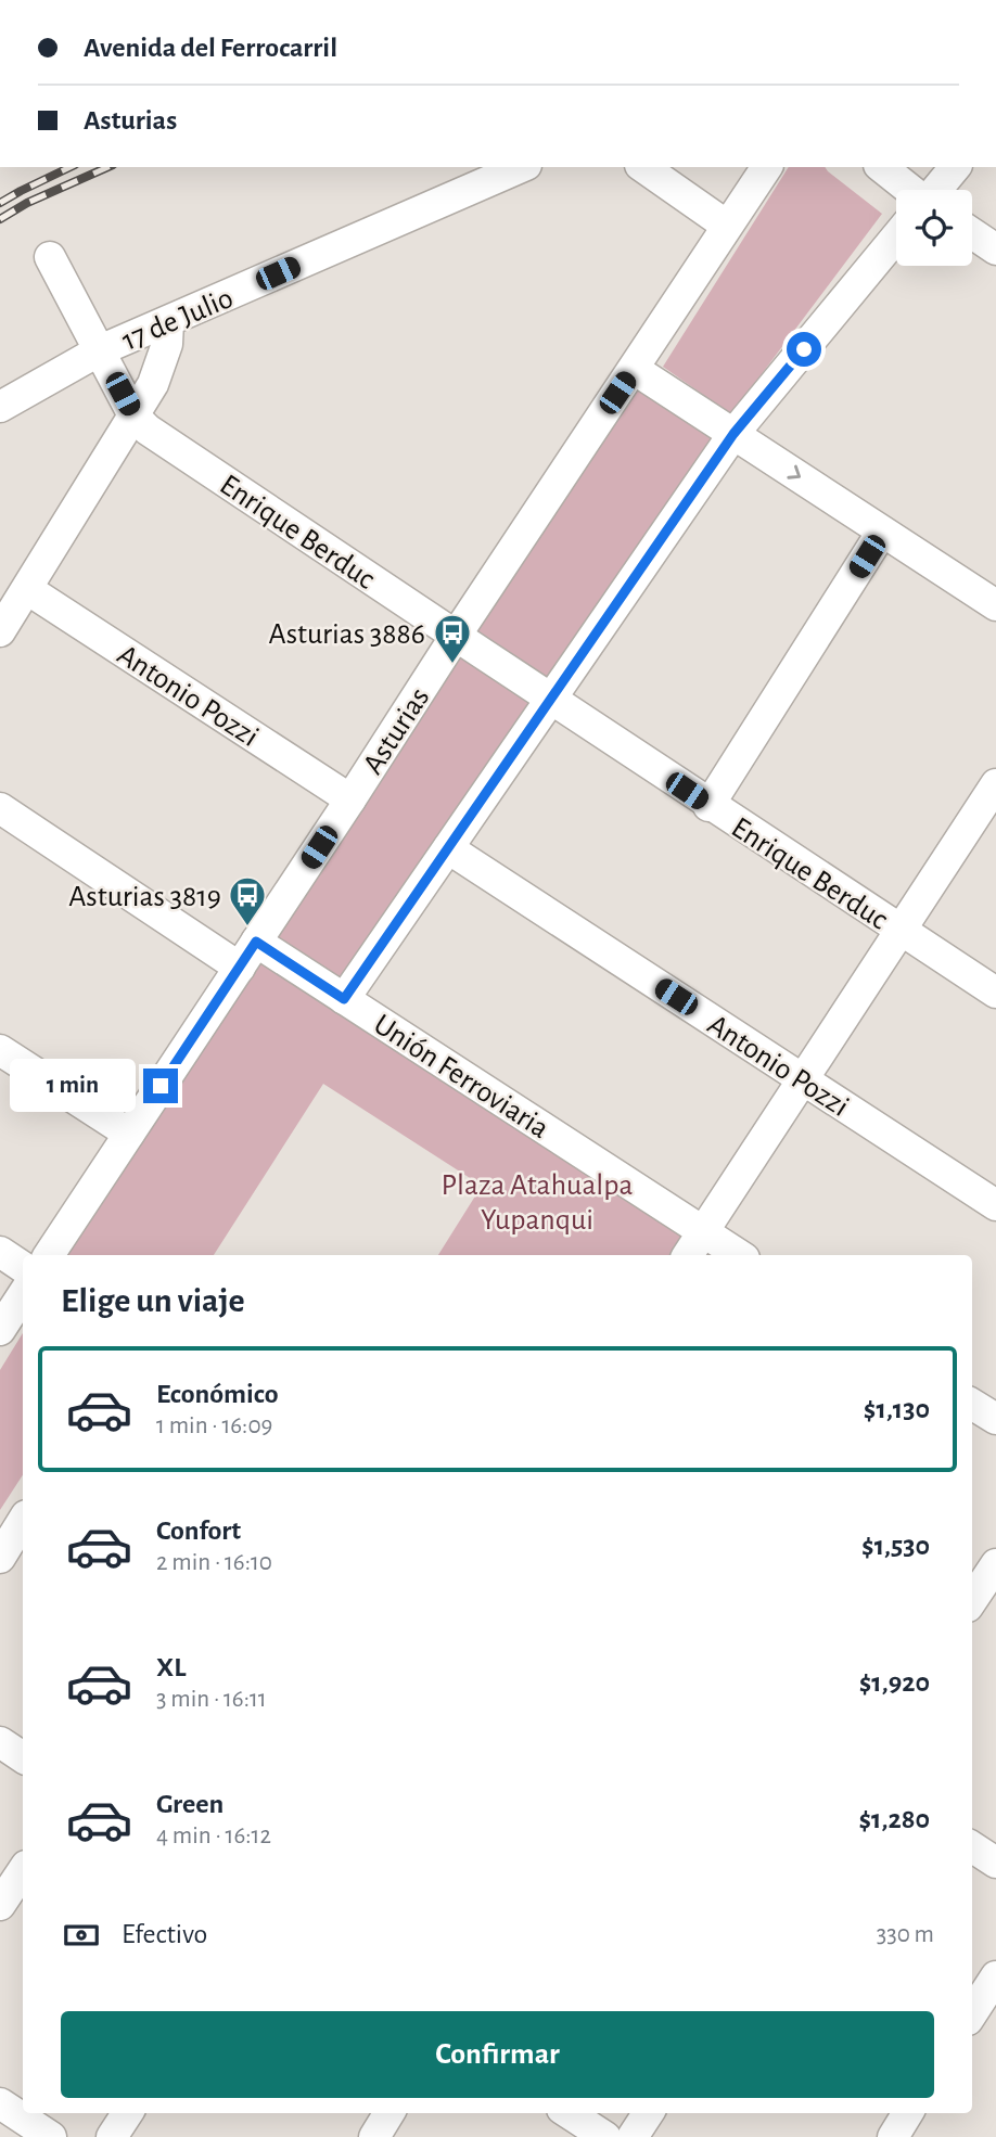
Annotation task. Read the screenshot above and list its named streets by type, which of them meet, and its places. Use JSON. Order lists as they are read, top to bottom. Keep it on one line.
{"streets":{"street":["17 de Julio","Enrique Berduc","Antonio Pozzi","Asturias","Unión Ferroviaria"]},"crossings":[["17 de Julio","Enrique Berduc"],["Enrique Berduc","Asturias"],["Antonio Pozzi","Asturias"],["Asturias","Unión Ferroviaria"]],"parks":["Plaza Atahualpa Yupanqui"],"places":{"bus stop":["Asturias 3886","Asturias 3819"]},"page":{"banner":["Avenida del Ferrocarril","Asturias"],"bubble":"1 min","heading":"Elige un viaje","list":[{"name":"Económico","note":"1 min · 16:09","value":"$1,130"},{"name":"Confort","note":"2 min · 16:10","value":"$1,530"},{"name":"XL","note":"3 min · 16:11","value":"$1,920"},{"name":"Green","note":"4 min · 16:12","value":"$1,280"}],"pay":["Efectivo","330 m"],"buttons":"Confirmar"}}
